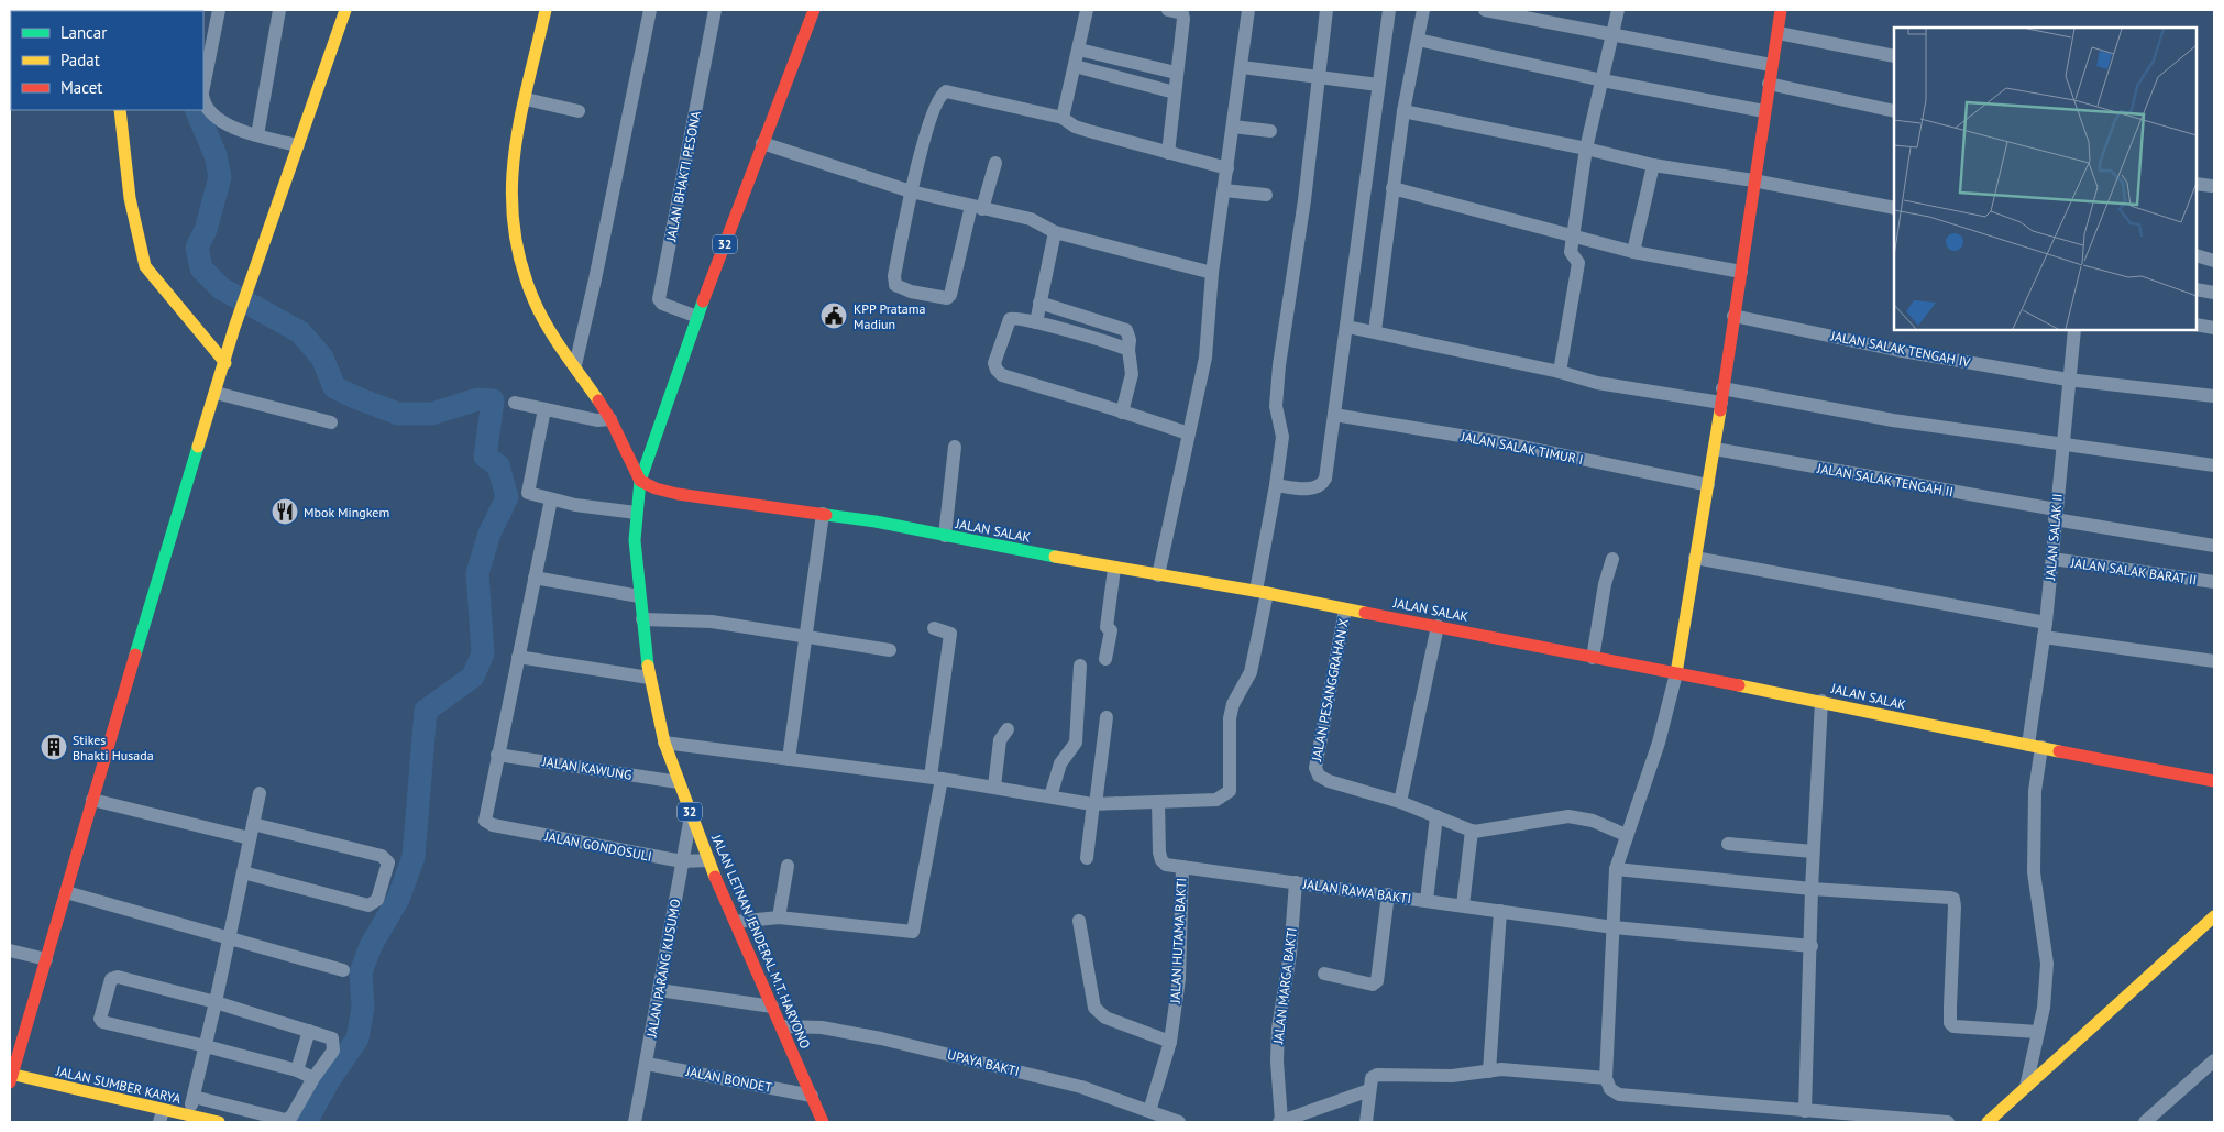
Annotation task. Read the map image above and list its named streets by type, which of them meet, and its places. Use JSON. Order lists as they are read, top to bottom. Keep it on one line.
{"streets":{"main road":["32","JALAN SALAK","JALAN LETNAN JENDERAL M.T. HARYONO","JALAN SUMBER KARYA"],"street":["JALAN BHAKTI PESONA","JALAN SALAK TENGAH IV","JALAN SALAK TIMUR I","JALAN SALAK TENGAH II","JALAN SALAK II","JALAN SALAK BARAT II","JALAN PESANGGRAHAN X","JALAN KAWUNG","JALAN GONDOSULI","JALAN RAWA BAKTI","JALAN HUTAMA BAKTI","JALAN PARANG KUSUMO","JALAN MARGA BAKTI","UPAYA BAKTI","JALAN BONDET"]},"crossings":[["JALAN BHAKTI PESONA","32"],["32","JALAN SALAK"],["32","JALAN LETNAN JENDERAL M.T. HARYONO"],["JALAN SALAK TENGAH IV","JALAN SALAK II"],["JALAN SALAK TENGAH II","JALAN SALAK II"],["JALAN SALAK","JALAN SALAK II"],["JALAN SALAK","JALAN PESANGGRAHAN X"],["JALAN SALAK","JALAN LETNAN JENDERAL M.T. HARYONO"],["JALAN SALAK II","JALAN SALAK BARAT II"],["JALAN KAWUNG","JALAN GONDOSULI"],["JALAN KAWUNG","JALAN LETNAN JENDERAL M.T. HARYONO"],["JALAN GONDOSULI","JALAN LETNAN JENDERAL M.T. HARYONO"],["JALAN GONDOSULI","JALAN PARANG KUSUMO"],["JALAN RAWA BAKTI","JALAN HUTAMA BAKTI"],["JALAN RAWA BAKTI","JALAN MARGA BAKTI"],["JALAN HUTAMA BAKTI","UPAYA BAKTI"],["JALAN LETNAN JENDERAL M.T. HARYONO","JALAN PARANG KUSUMO"],["JALAN LETNAN JENDERAL M.T. HARYONO","UPAYA BAKTI"],["JALAN LETNAN JENDERAL M.T. HARYONO","JALAN BONDET"],["JALAN PARANG KUSUMO","JALAN BONDET"]],"places":{"public building":["KPP Pratama Madiun"],"restaurant":["Mbok Mingkem"],"building":["Stikes Bhakti Husada"]},"legend":["Lancar","Padat","Macet"]}
